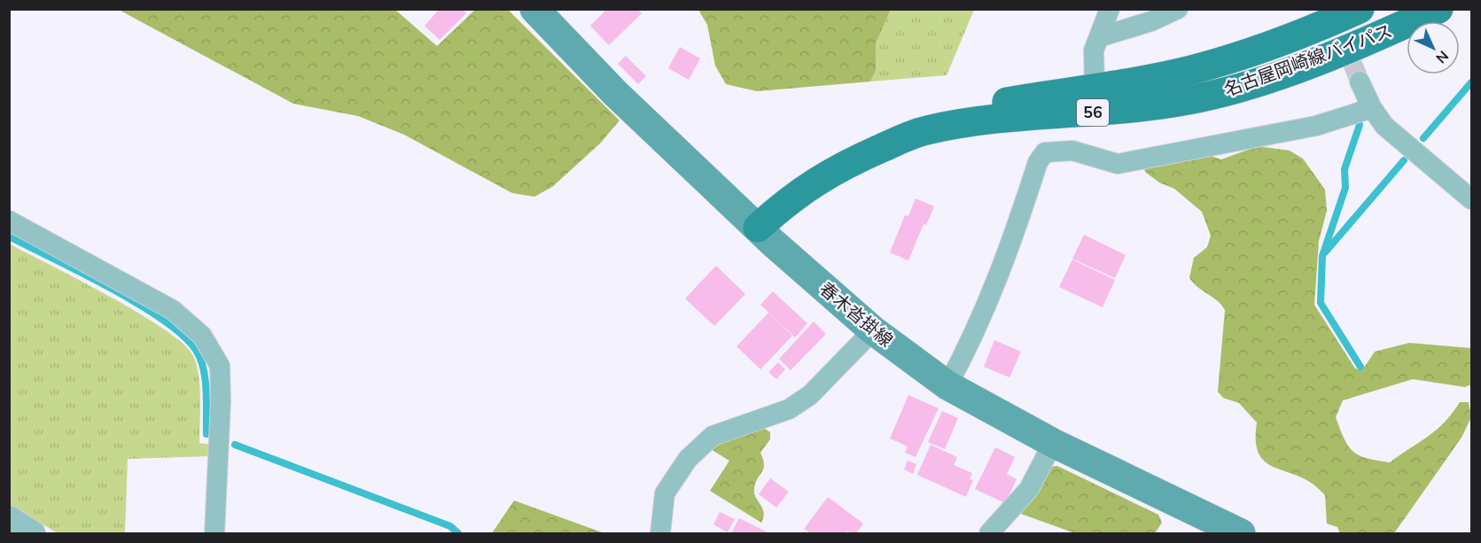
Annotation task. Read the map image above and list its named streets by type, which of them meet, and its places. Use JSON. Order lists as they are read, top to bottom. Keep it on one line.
{"streets":{"main road":["名古屋岡崎線バイパス","56","春木沓掛線"]},"crossings":[["名古屋岡崎線バイパス","春木沓掛線"]],"north":"bottom right"}
